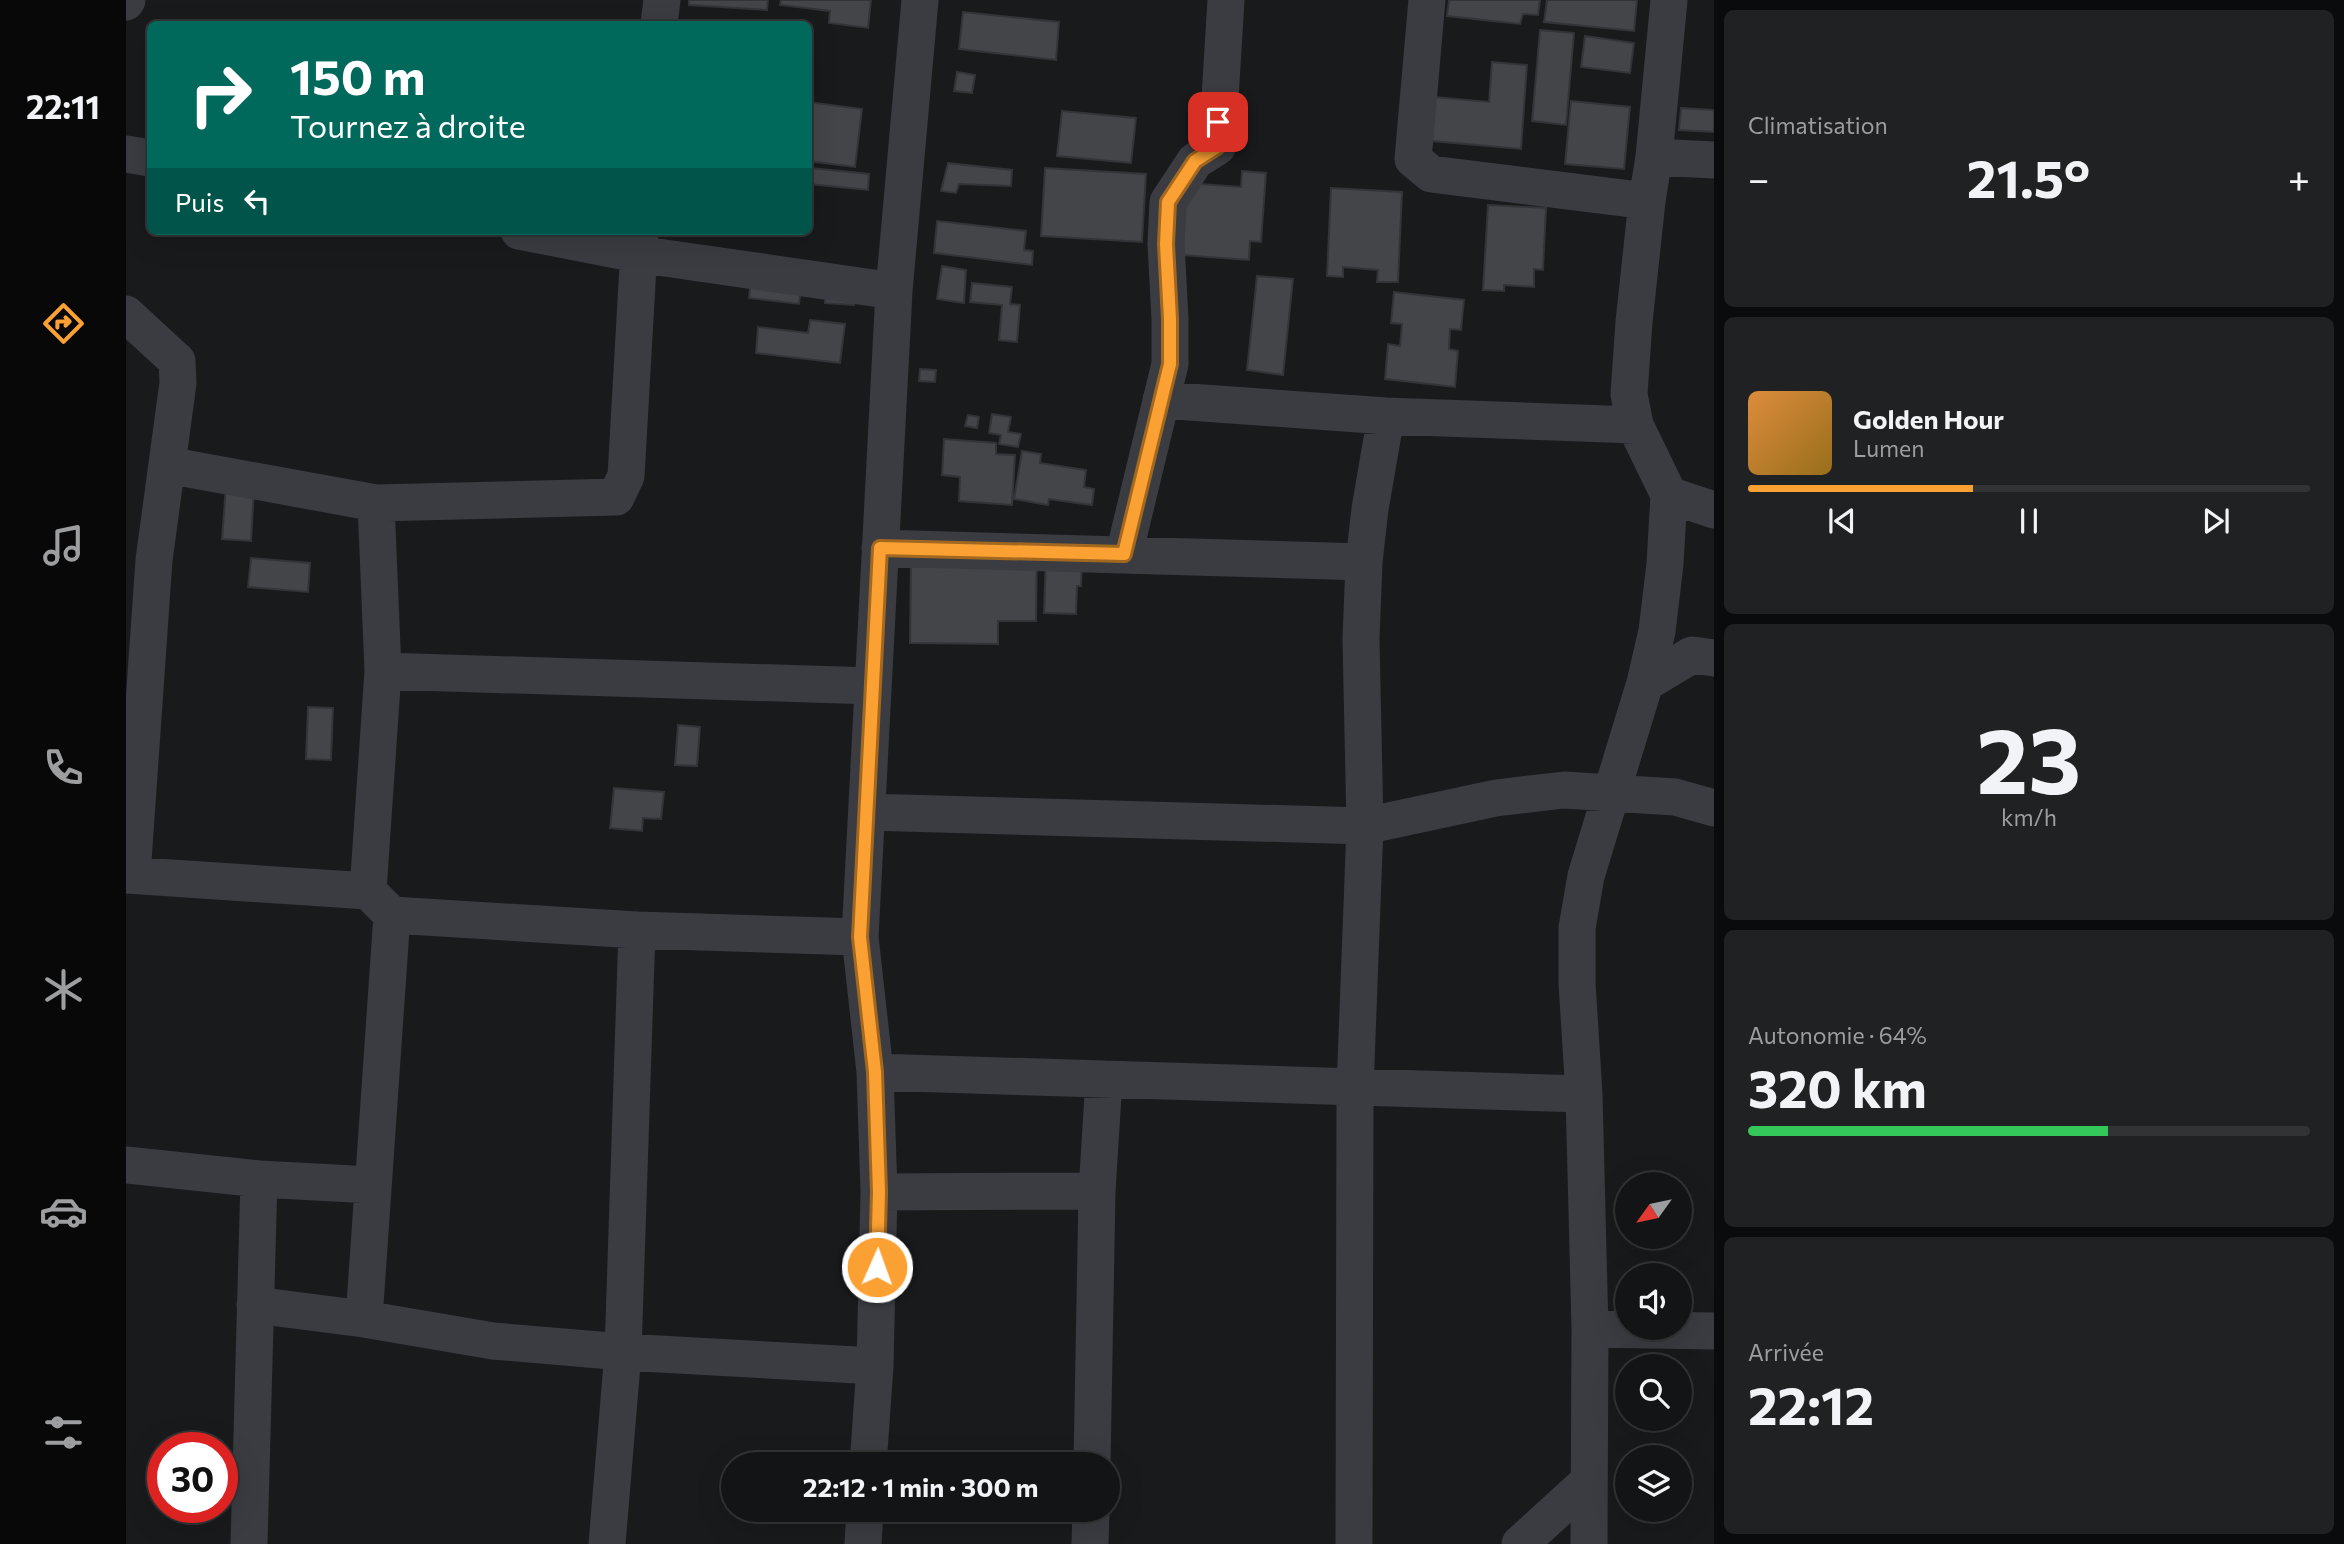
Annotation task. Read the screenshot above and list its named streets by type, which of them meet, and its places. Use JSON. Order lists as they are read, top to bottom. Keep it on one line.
{"north":"bottom left","page":{"tabs":"22:11","tile":["Climatisation",["23","km/h"],["Autonomie · 64%","320 km"],["Arrivée","22:12"]],"turn":["150 m","Tournez à droite"],"heat":["−","21.5°","+"],"then":"Puis","song":["Golden Hour","Lumen"],"limit":"30","trip":"22:12 · 1 min · 300 m"}}
